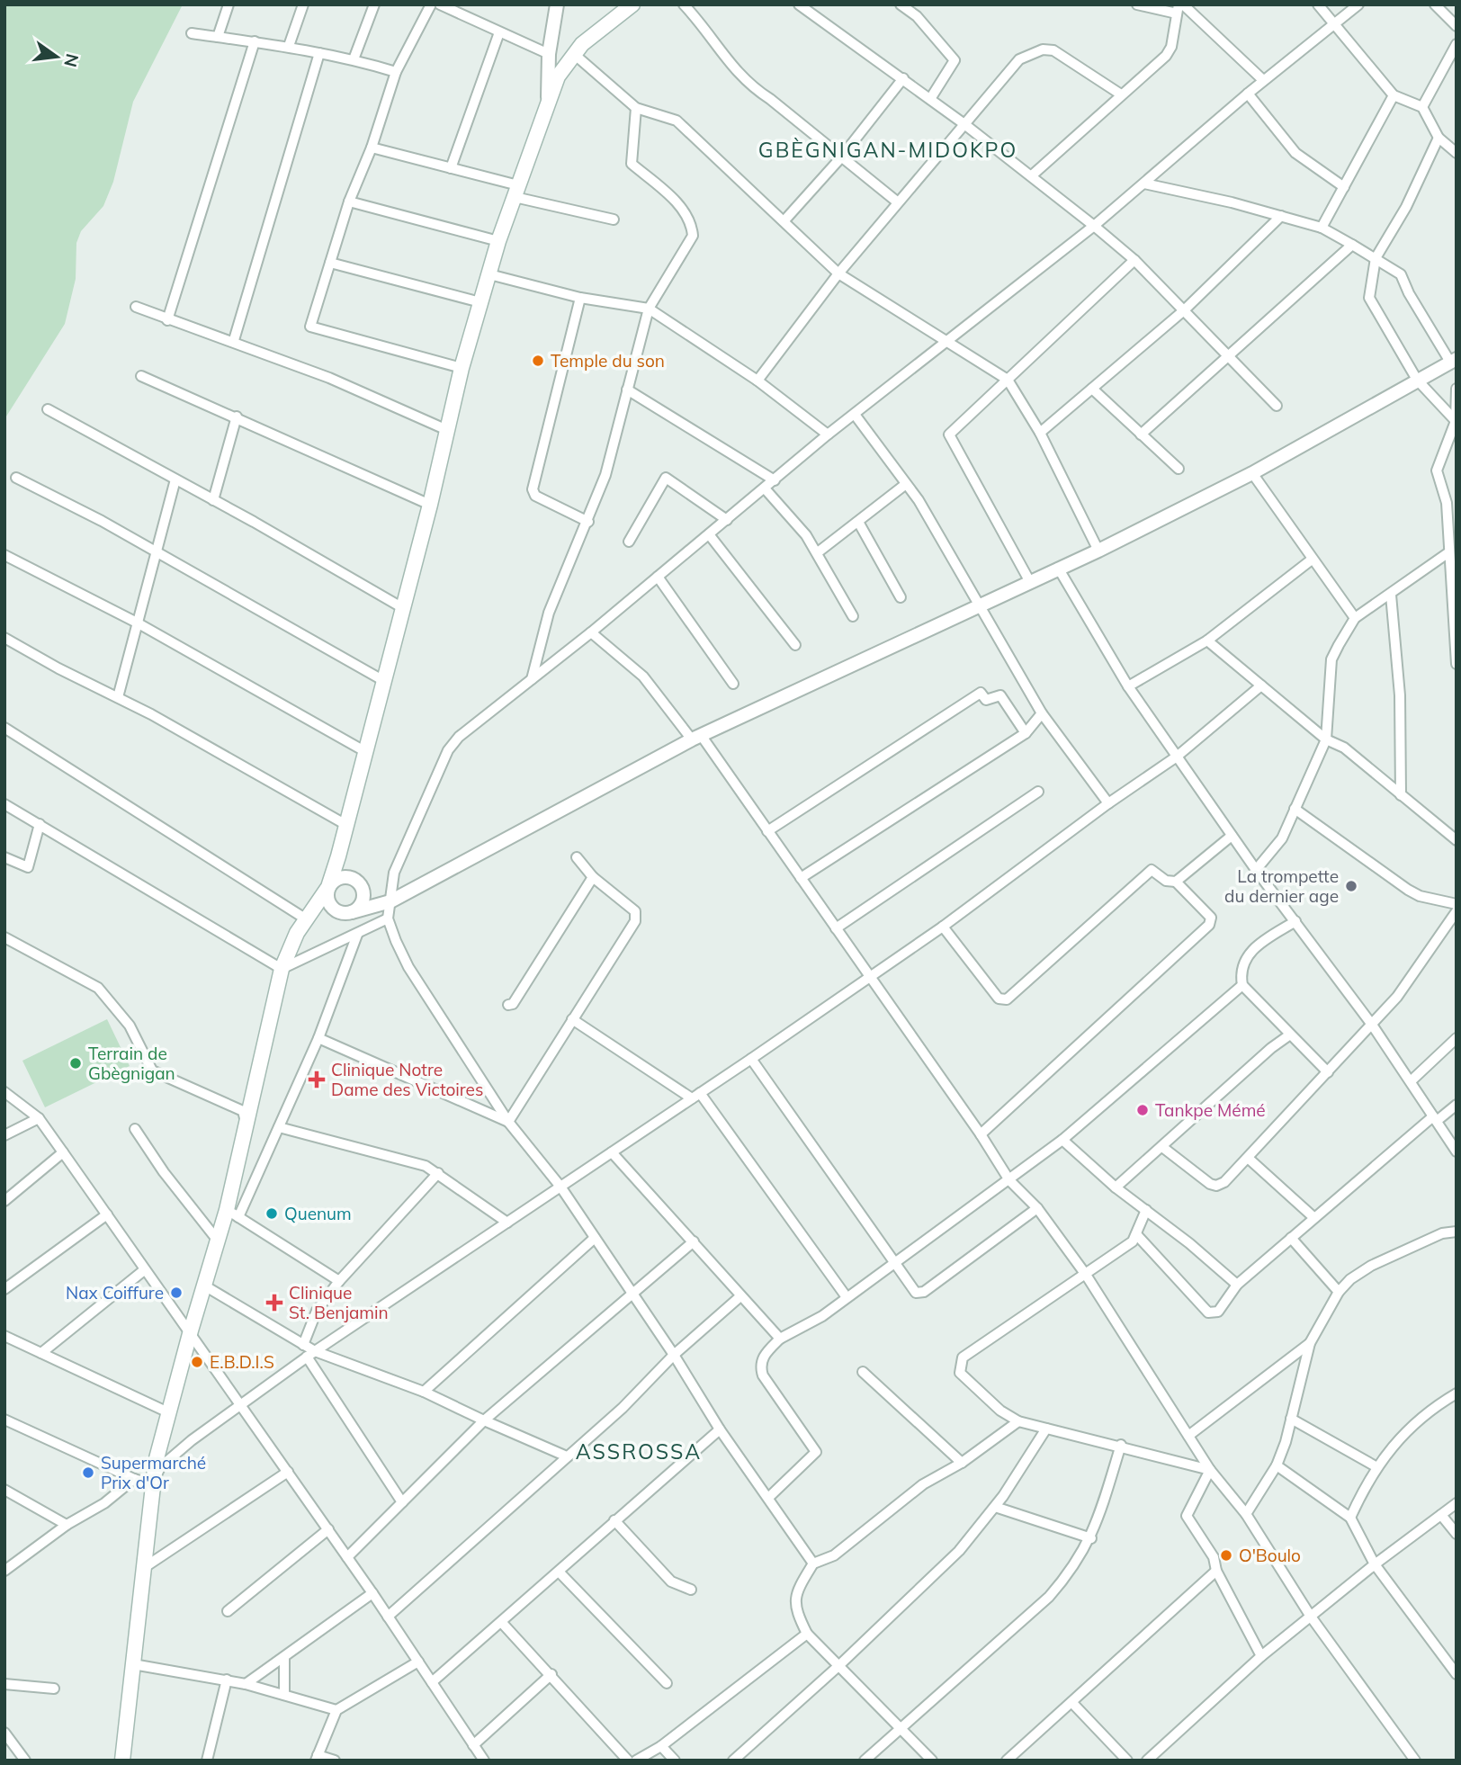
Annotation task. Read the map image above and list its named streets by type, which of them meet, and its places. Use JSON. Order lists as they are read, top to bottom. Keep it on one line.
{"districts":["GBÈGNIGAN-MIDOKPO","ASSROSSA"],"places":{"other":["Temple du son","La trompette du dernier age","Terrain de Gbègnigan","Tankpe Mémé","Quenum","Nax Coiffure","E.B.D.I.S","Supermarché Prix d'Or","O'Boulo"],"health":["Clinique Notre Dame des Victoires","Clinique St. Benjamin"]},"north":"right"}
